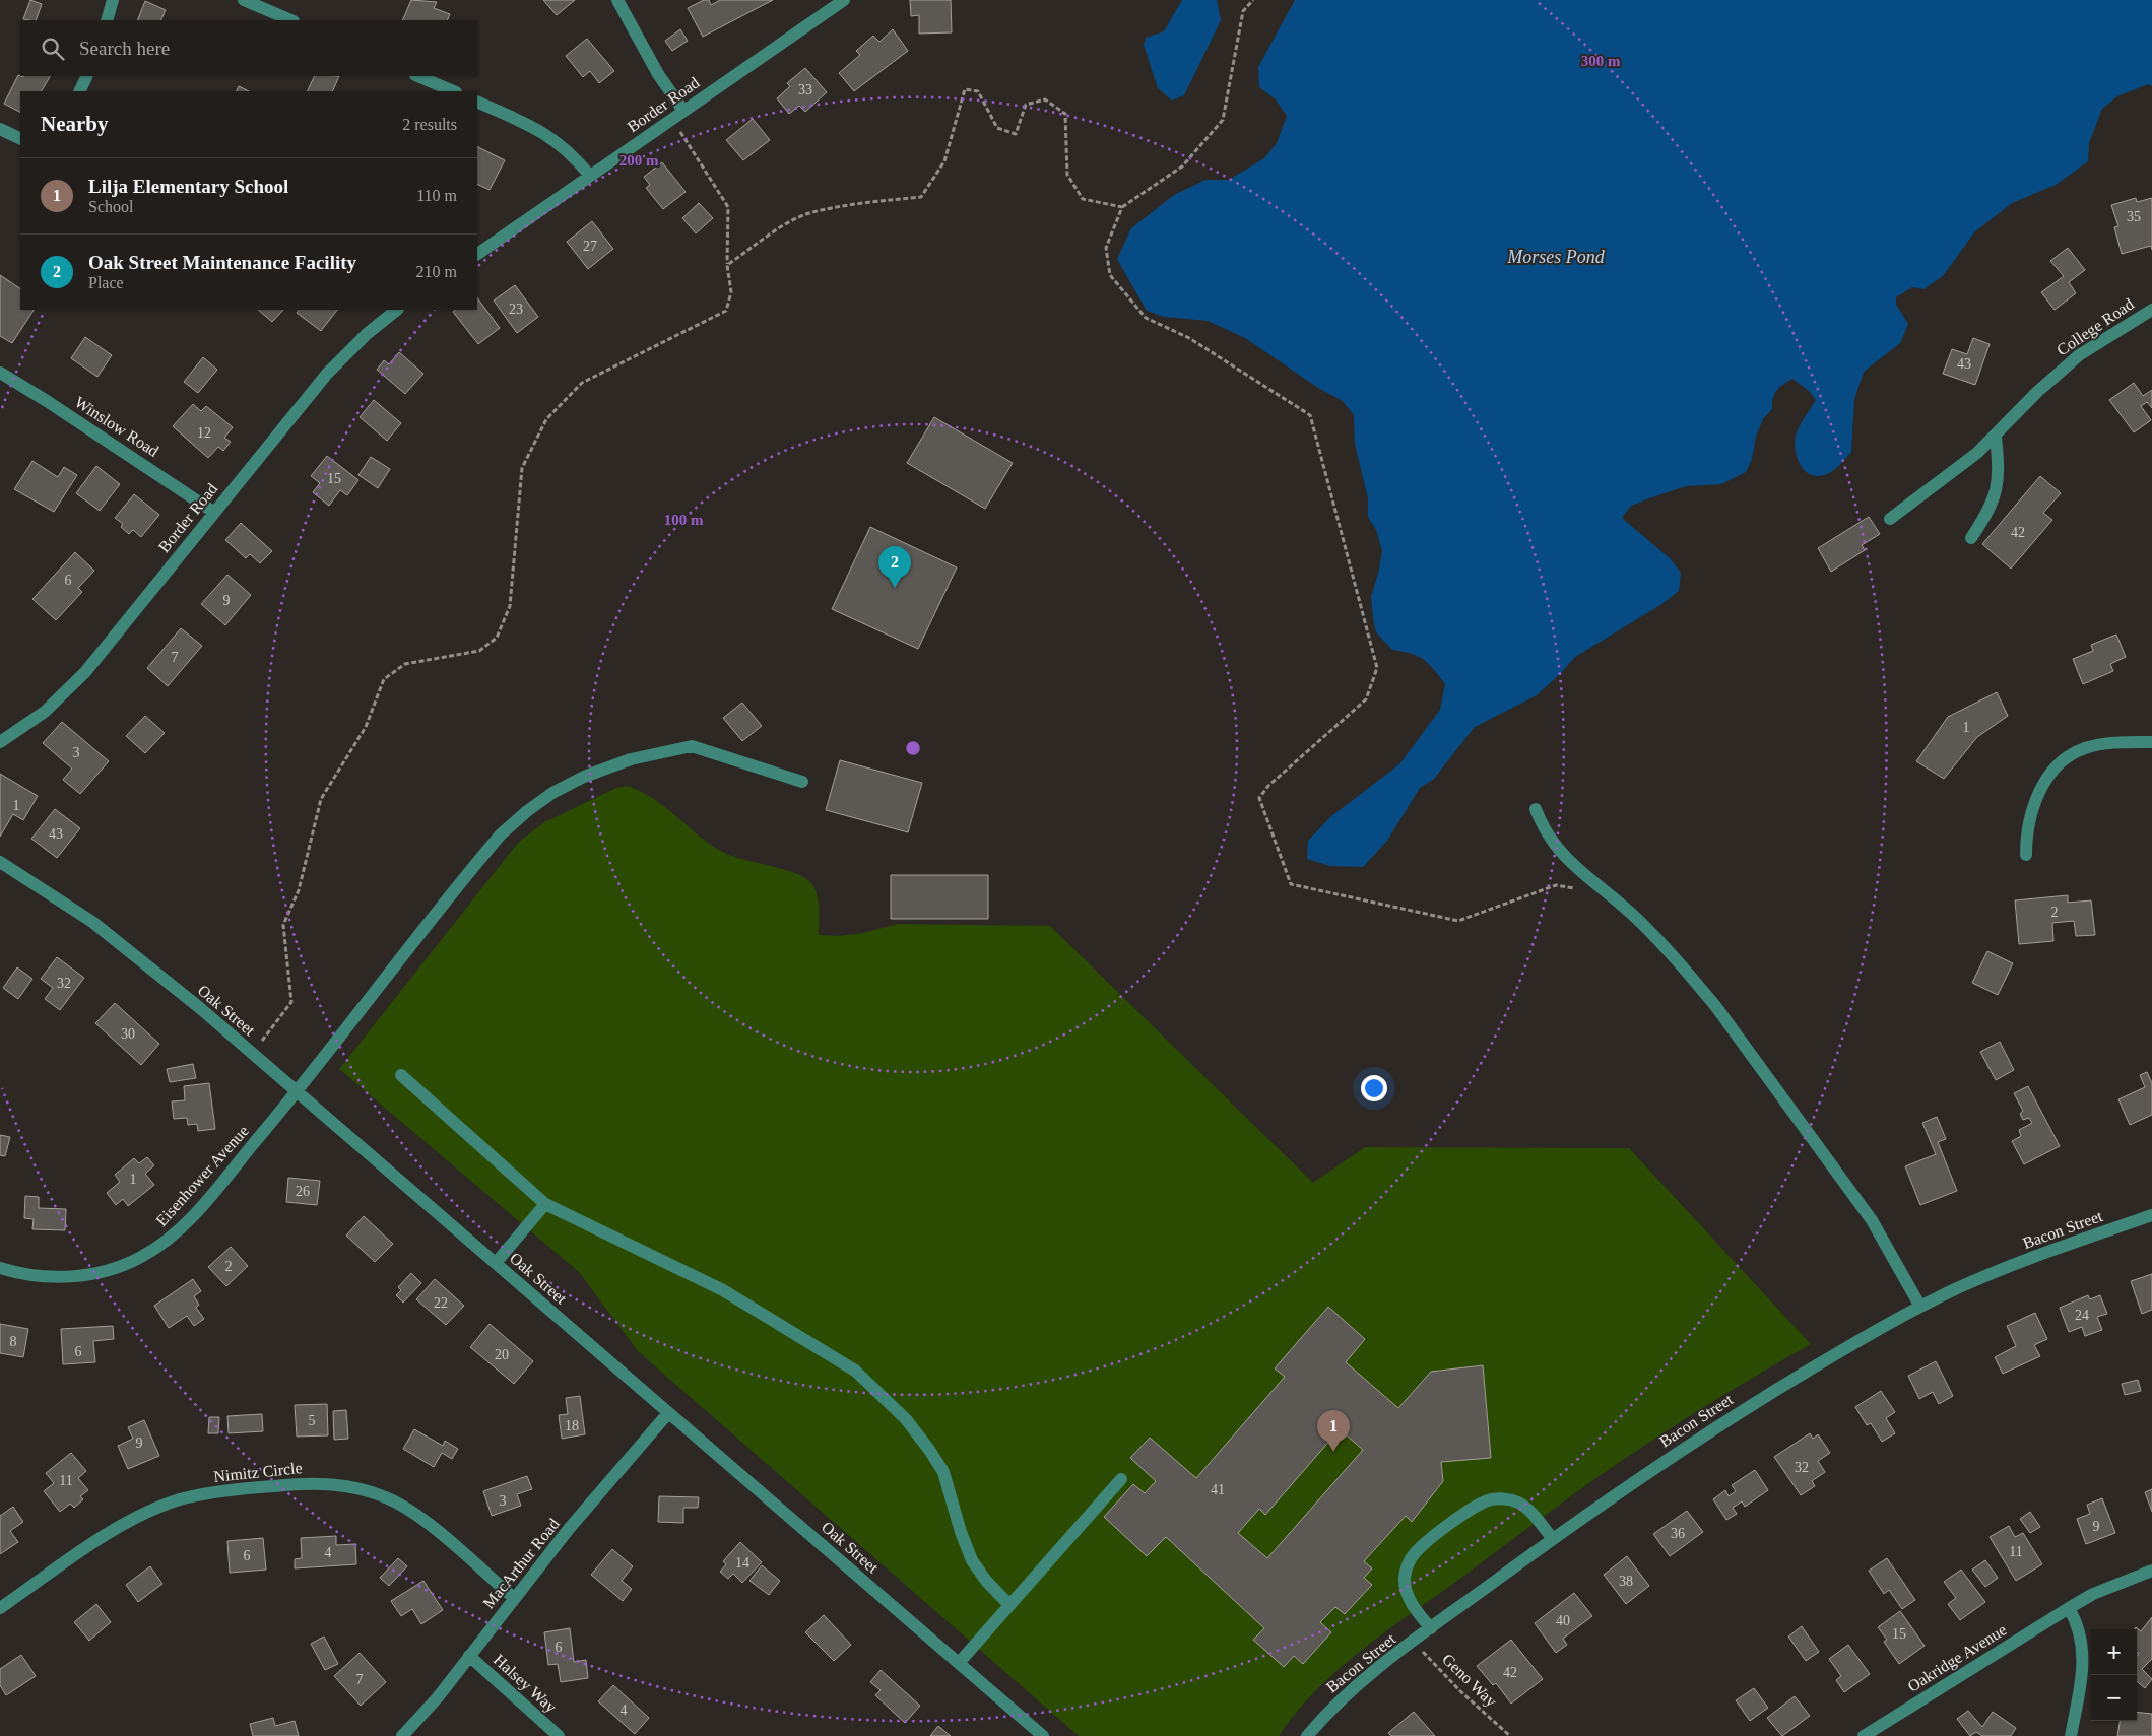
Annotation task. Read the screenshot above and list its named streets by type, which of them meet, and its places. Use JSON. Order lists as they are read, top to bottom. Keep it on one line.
{"streets":{"street":["Border Road","College Road","Winslow Road","Oak Street","Eisenhower Avenue","Bacon Street","Nimitz Circle","MacArthur Road","Oakridge Avenue","Halsey Way"],"path":["Geno Way"]},"crossings":[["Border Road","Winslow Road"],["Oak Street","Eisenhower Avenue"],["Oak Street","MacArthur Road"],["Bacon Street","Geno Way"],["Nimitz Circle","MacArthur Road"],["MacArthur Road","Halsey Way"]],"water":["Morses Pond"],"house_numbers":["33","35","27","23","43","12","15","42","6","9","7","1","3","1","43","2","32","30","1","26","2","22","24","8","6","20","5","18","9","32","11","41","3","9","36","11","4","6","14","38","40","15","6","42","7","4"],"page":{"search":"Search here","heading":["Nearby","2 results"],"list":[{"mark":"1","name":"Lilja Elementary School","note":"School","value":"110 m"},{"mark":"2","name":"Oak Street Maintenance Facility","note":"Place","value":"210 m"}],"pins":["2","1"],"map_buttons":["+","−"]},"rings":["300 m","200 m","100 m"]}
